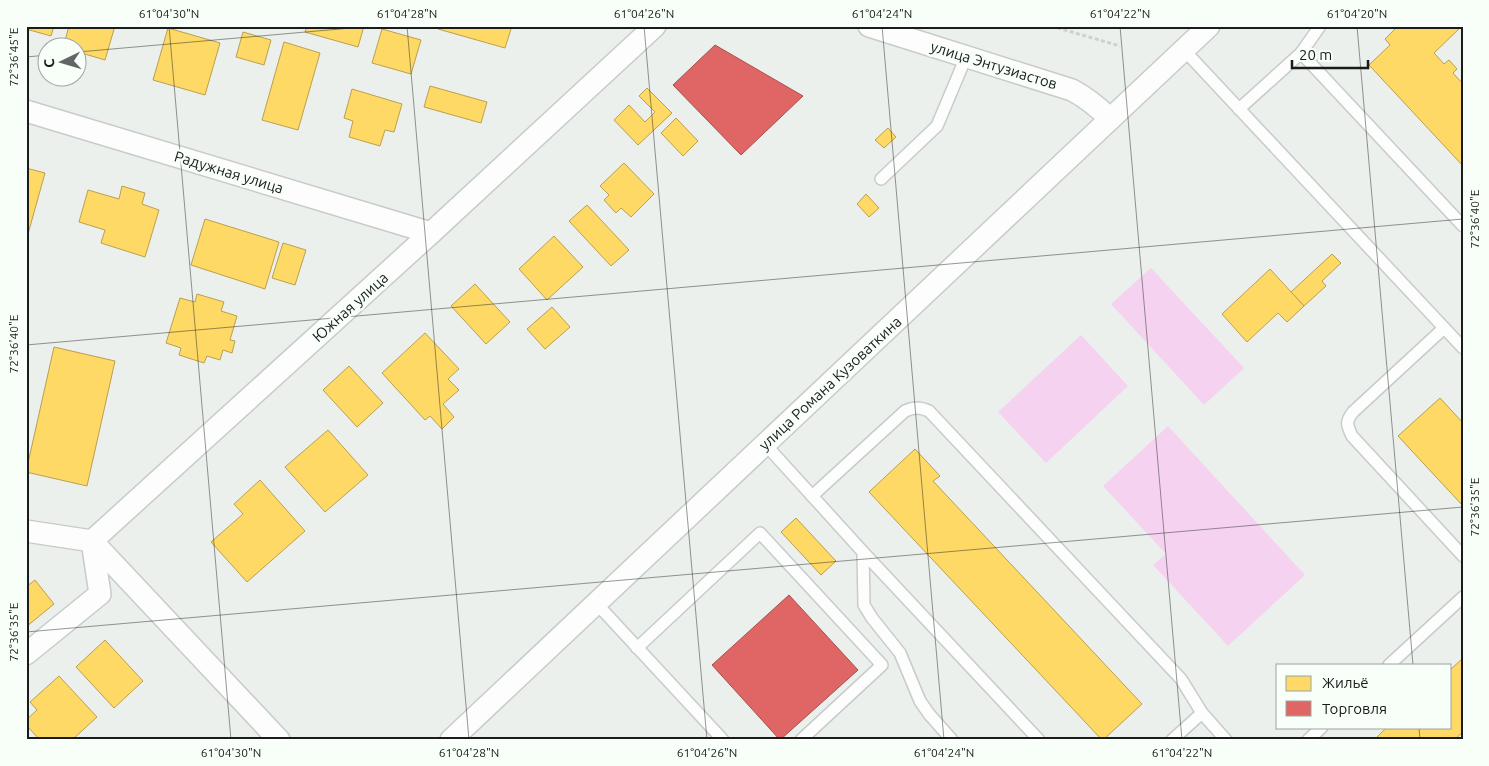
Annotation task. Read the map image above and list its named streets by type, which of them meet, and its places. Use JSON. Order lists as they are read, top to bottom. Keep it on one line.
{"streets":{"street":["улица Энтузиастов","Радужная улица","Южная улица","улица Романа Кузоваткина"]},"crossings":[["улица Энтузиастов","улица Романа Кузоваткина"],["Радужная улица","Южная улица"]],"legend":["Жильё","Торговля"],"scale_bar":"20 m","north":"left","coordinates":["61°04'30\"N","61°04'28\"N","61°04'26\"N","61°04'24\"N","61°04'22\"N","61°04'20\"N","72°36'45\"E","72°36'40\"E","72°36'35\"E"]}
